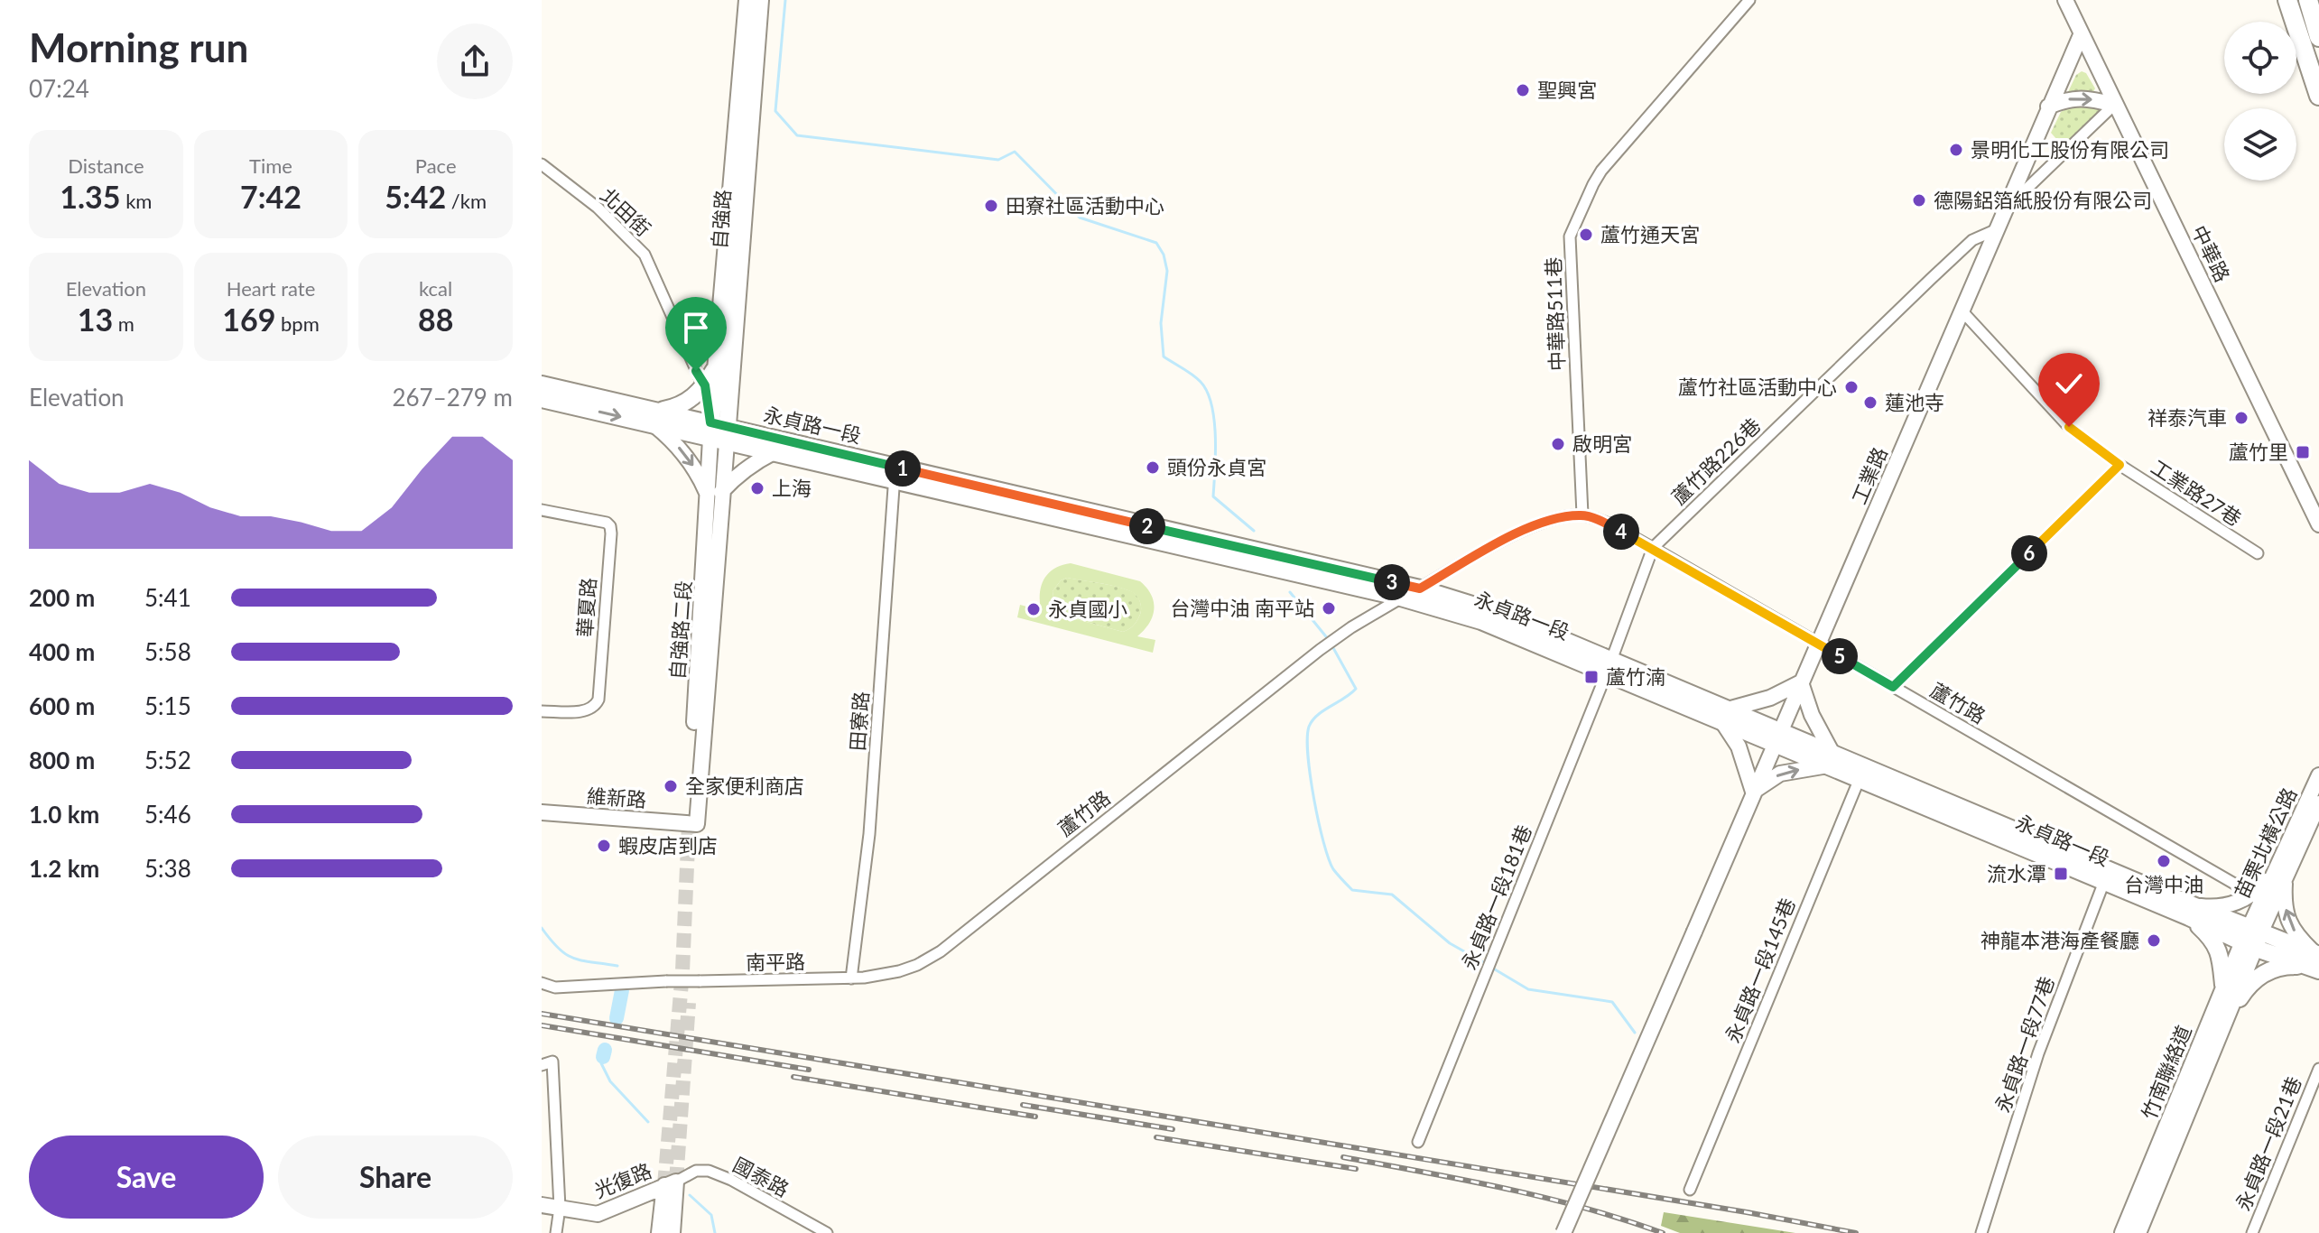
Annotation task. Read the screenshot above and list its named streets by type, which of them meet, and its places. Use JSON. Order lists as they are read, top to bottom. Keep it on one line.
{"streets":{"main road":["自強路","永貞路一段","竹南聯絡道"],"street":["北田街","中華路","中華路511巷","蘆竹路226巷","工業路","工業路27巷","華夏路","自強路二段","蘆竹路","田寮路","維新路","苗栗北橫公路","永貞路一段181巷","南平路","永貞路一段145巷","永貞路一段77巷","永貞路一段21巷","國泰路","光復路"]},"crossings":[["北田街","自強路"],["北田街","永貞路一段"],["北田街","自強路二段"],["自強路","永貞路一段"],["自強路","自強路二段"],["中華路","工業路"],["中華路511巷","蘆竹路"],["永貞路一段","蘆竹路226巷"],["永貞路一段","工業路"],["永貞路一段","自強路二段"],["永貞路一段","蘆竹路"],["永貞路一段","田寮路"],["永貞路一段","苗栗北橫公路"],["永貞路一段","永貞路一段181巷"],["永貞路一段","永貞路一段145巷"],["永貞路一段","永貞路一段77巷"],["永貞路一段","竹南聯絡道"],["蘆竹路226巷","工業路"],["蘆竹路226巷","蘆竹路"],["蘆竹路226巷","永貞路一段181巷"],["工業路","工業路27巷"],["工業路","蘆竹路"],["自強路二段","維新路"],["蘆竹路","田寮路"],["蘆竹路","南平路"],["田寮路","南平路"],["苗栗北橫公路","竹南聯絡道"],["國泰路","光復路"]],"places":{"other":["聖興宮","景明化工股份有限公司","德陽鋁箔紙股份有限公司","田寮社區活動中心","蘆竹通天宮","蘆竹社區活動中心","蓮池寺","祥泰汽車","啟明宮","頭份永貞宮","上海","台灣中油 南平站","永貞國小","全家便利商店","蝦皮店到店","台灣中油","神龍本港海產餐廳"],"transit":["蘆竹里","蘆竹湳","流水潭"]},"page":{"heading":["Morning run","07:24"],"stats":[["Distance","1.35 km"],["Time","7:42"],["Pace","5:42 /km"],["Elevation","13 m"],["Heart rate","169 bpm"],["kcal","88"]],"chart":["Elevation","267–279 m"],"pins":["1","2","4","6","3","5"],"list":[{"name":"200 m","note":"5:41"},{"name":"400 m","note":"5:58"},{"name":"600 m","note":"5:15"},{"name":"800 m","note":"5:52"},{"name":"1.0 km","note":"5:46"},{"name":"1.2 km","note":"5:38"}],"buttons":["Save","Share"]}}
